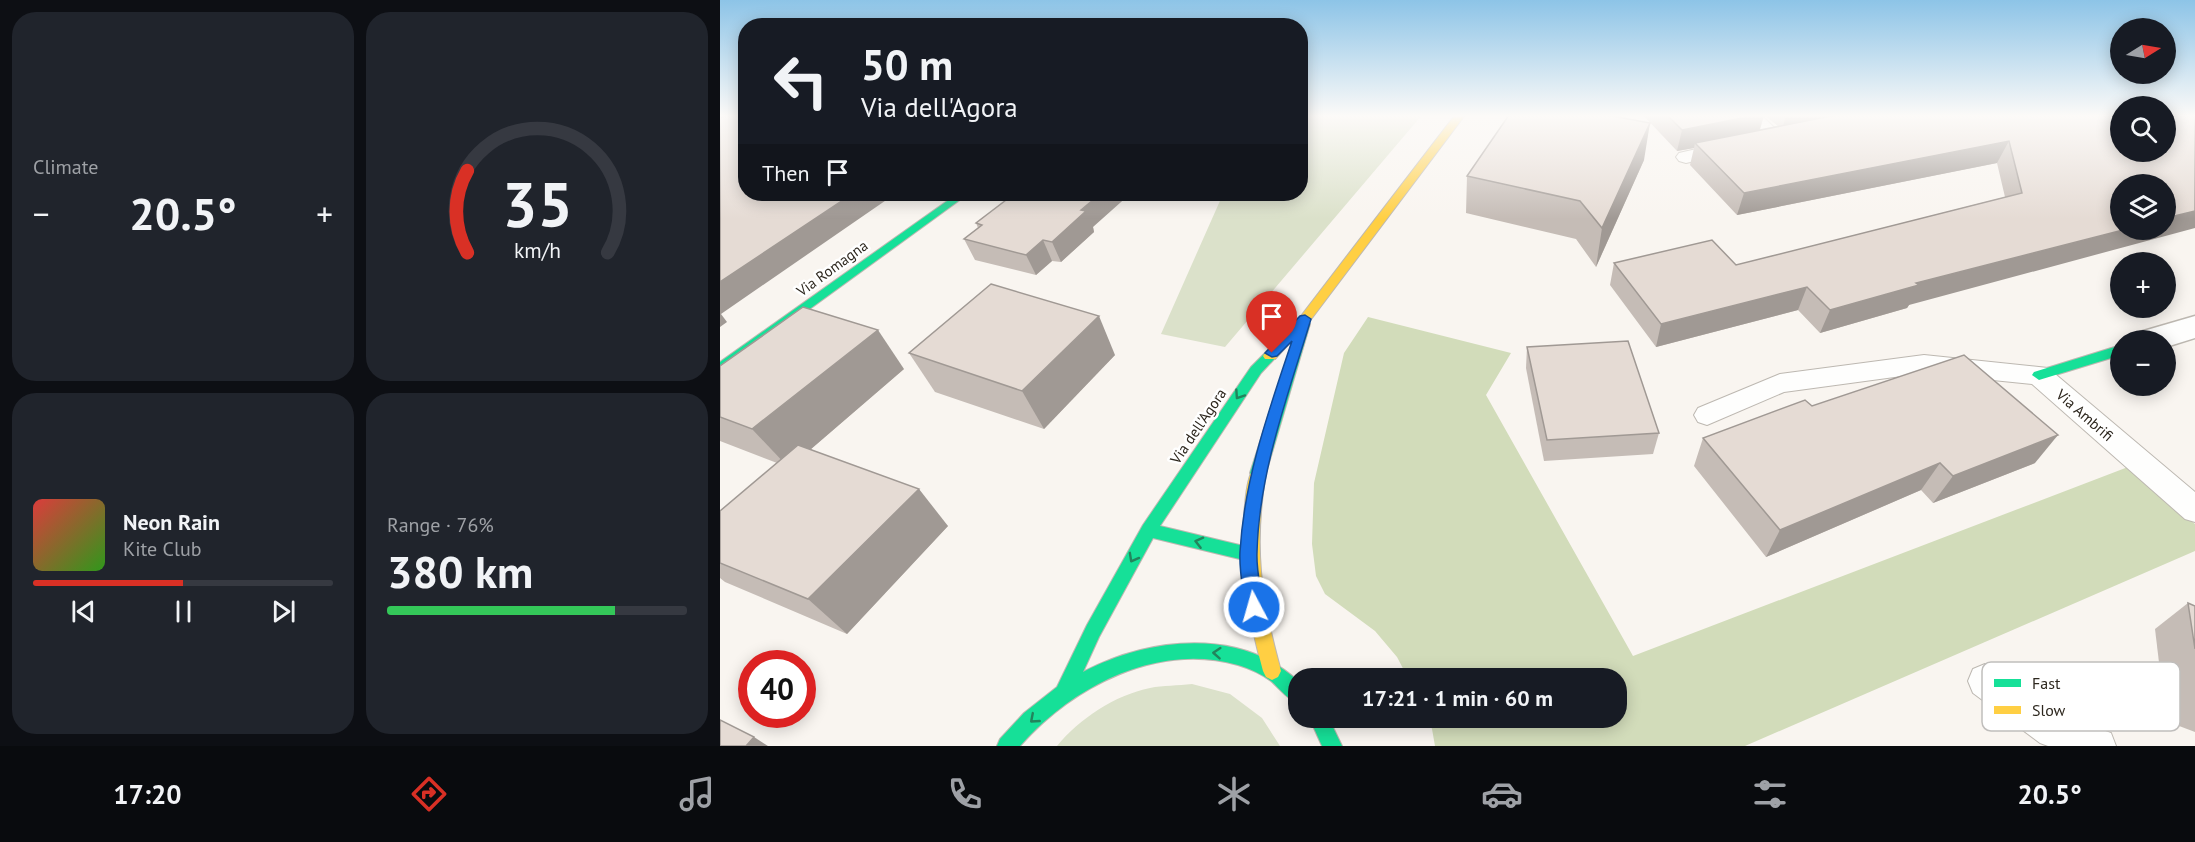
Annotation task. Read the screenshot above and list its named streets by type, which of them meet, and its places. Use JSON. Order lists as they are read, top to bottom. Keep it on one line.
{"streets":{"street":["Via Romagna","Via Ambrifi","Via dell'Agora"]},"one_way":["Via dell'Agora"],"legend":["Fast","Slow"],"north":"right","page":{"tile":["Climate",["Range · 76%","380 km"]],"map_buttons":["+","−"],"turn":["50 m","Via dell'Agora"],"then":"Then","heat":["−","20.5°","+"],"song":["Neon Rain","Kite Club"],"limit":"40","trip":"17:21 · 1 min · 60 m","tabs":["17:20","20.5°"],"gauge":["35","km/h"]}}
